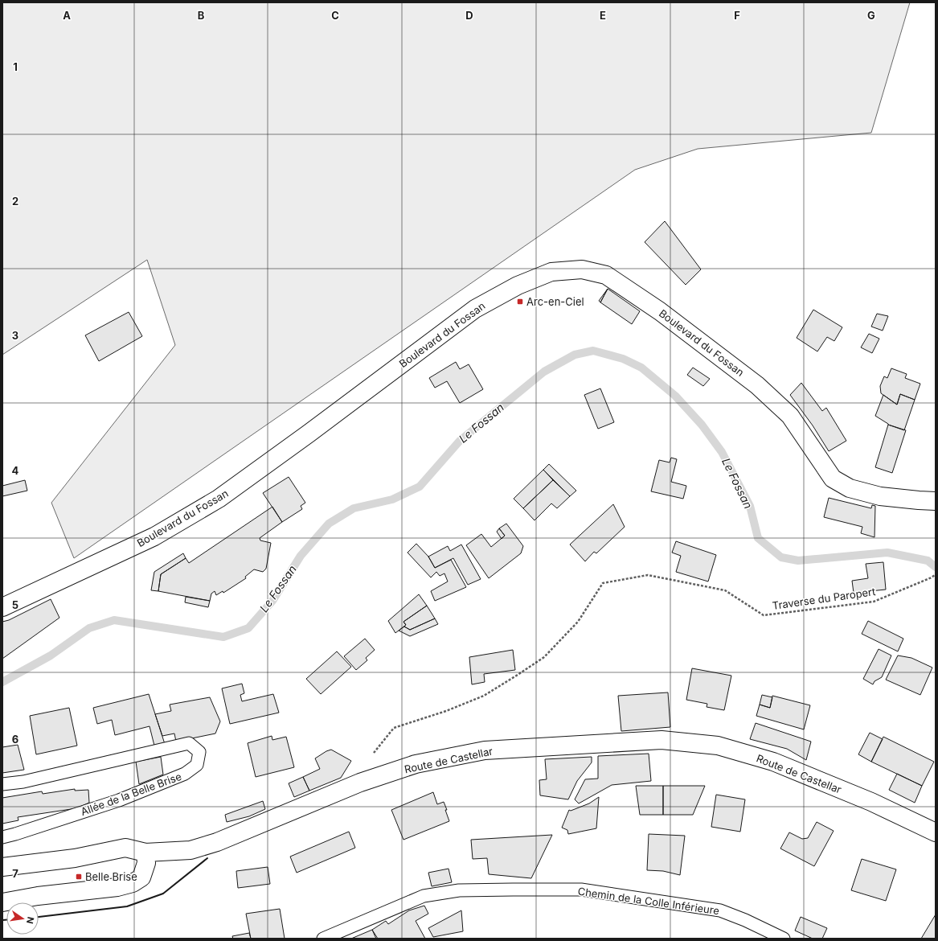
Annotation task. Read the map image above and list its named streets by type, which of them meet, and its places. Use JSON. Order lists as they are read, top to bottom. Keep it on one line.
{"streets":{"street":["Boulevard du Fossan","Route de Castellar"],"lane":["Allée de la Belle Brise","Chemin de la Colle Inférieure"],"path":["Traverse du Paropert"]},"crossings":[["Traverse du Paropert","Route de Castellar"]],"water":["Le Fossan"],"places":{"transit":["Arc-en-Ciel","Belle Brise"]},"north":"right","grid":{"columns":["A","B","C","D","E","F","G"],"rows":["1","2","3","4","5","6","7"]}}
